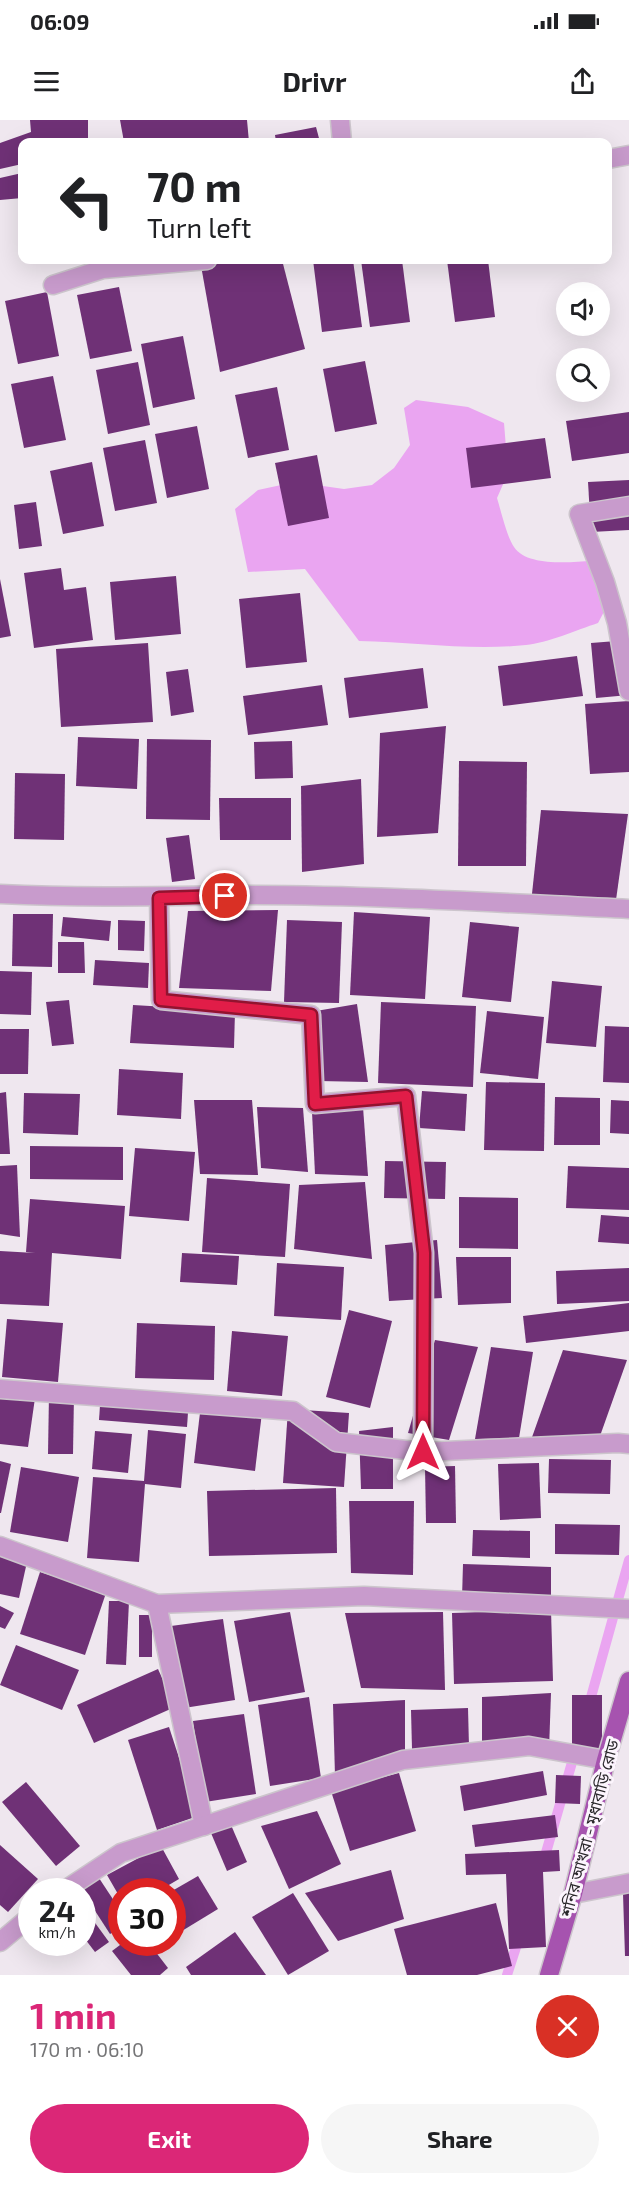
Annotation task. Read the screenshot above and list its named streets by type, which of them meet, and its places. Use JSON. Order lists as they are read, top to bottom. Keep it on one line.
{"streets":{"main road":["শনির আখরা - মৃধাবাড়ি রোড"]},"page":{"status":"06:09","header":"Drivr","turn":["70 m","Turn left"],"speed":"24 km/h","limit":"30","heading":["1 min","170 m · 06:10"],"buttons":["Exit","Share"]}}
